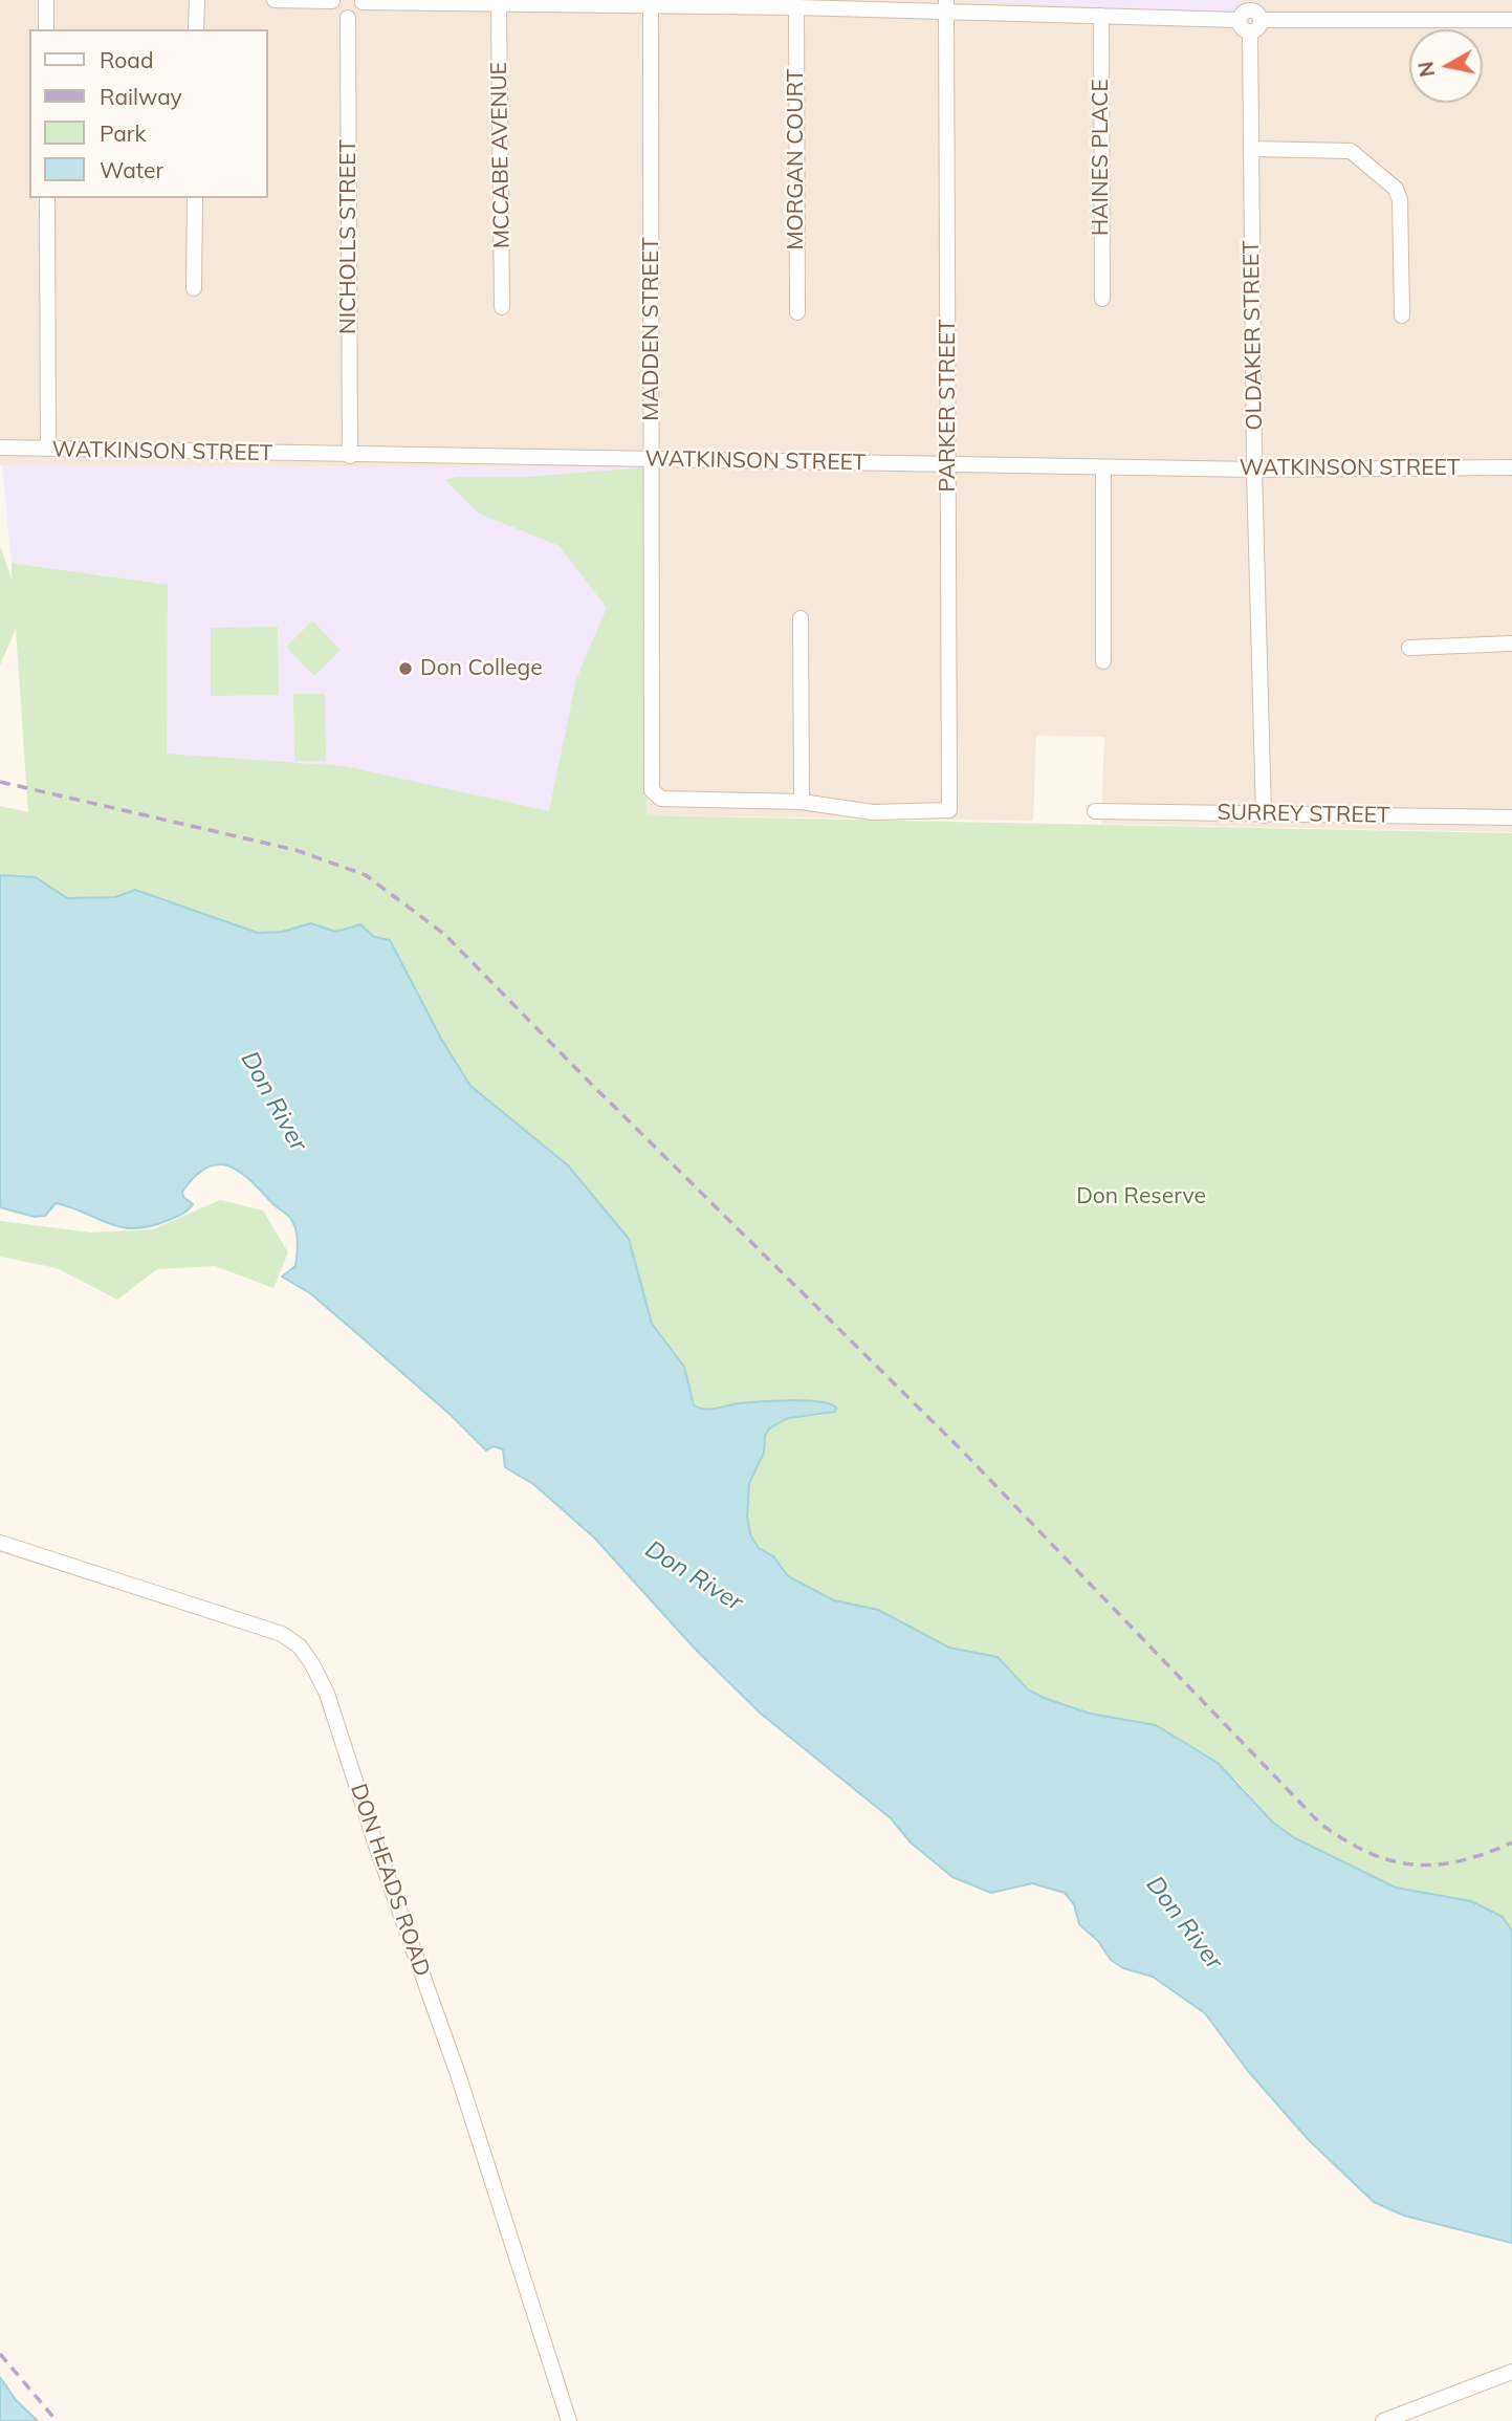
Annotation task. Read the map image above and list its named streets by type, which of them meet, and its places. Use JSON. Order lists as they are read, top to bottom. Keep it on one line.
{"streets":{"street":["MCCABE AVENUE","HAINES PLACE","MORGAN COURT","NICHOLLS STREET","MADDEN STREET","OLDAKER STREET","PARKER STREET","WATKINSON STREET","SURREY STREET","DON HEADS ROAD"]},"crossings":[["NICHOLLS STREET","WATKINSON STREET"],["MADDEN STREET","PARKER STREET"],["MADDEN STREET","WATKINSON STREET"],["OLDAKER STREET","WATKINSON STREET"],["OLDAKER STREET","SURREY STREET"],["PARKER STREET","WATKINSON STREET"]],"water":["Don River"],"parks":["Don Reserve"],"places":["Don College"],"legend":["Road","Railway","Park","Water"],"north":"left"}
